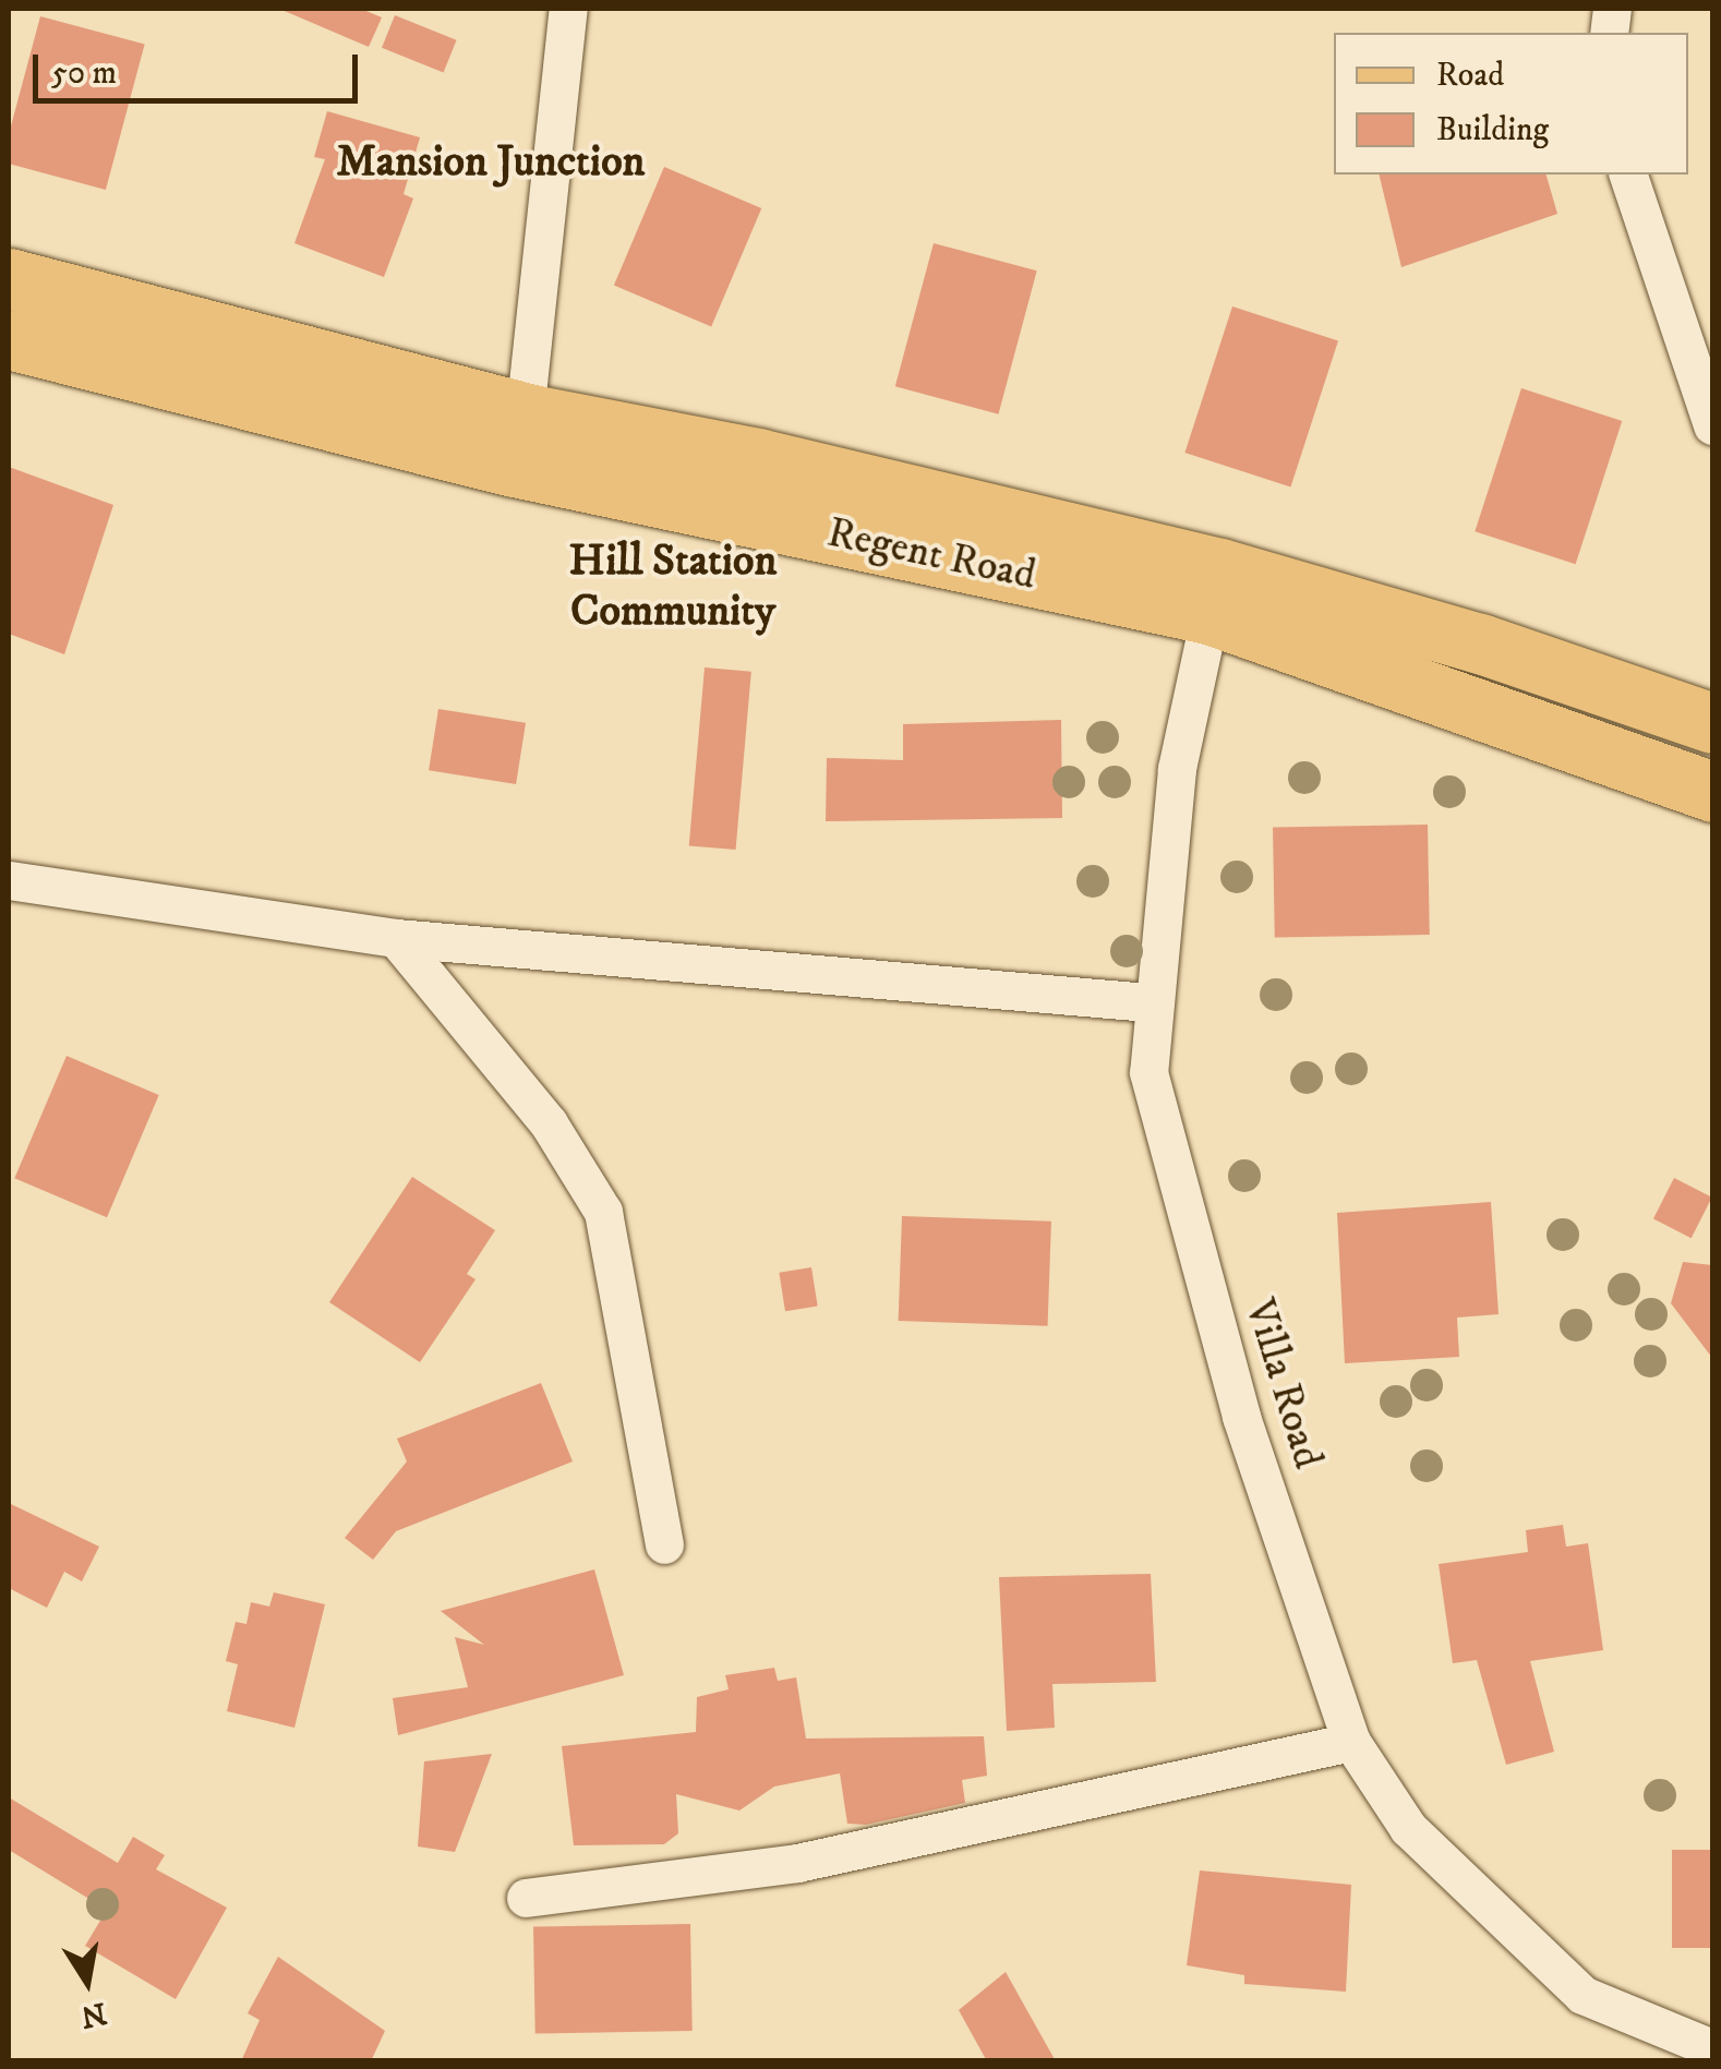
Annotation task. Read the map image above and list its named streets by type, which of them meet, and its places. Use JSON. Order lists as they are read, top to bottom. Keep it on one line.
{"streets":{"main road":["Regent Road"],"street":["Villa Road"]},"crossings":[["Regent Road","Villa Road"]],"districts":["Mansion Junction","Hill Station Community"],"legend":["Road","Building"],"scale_bar":"50 m","north":"bottom"}
